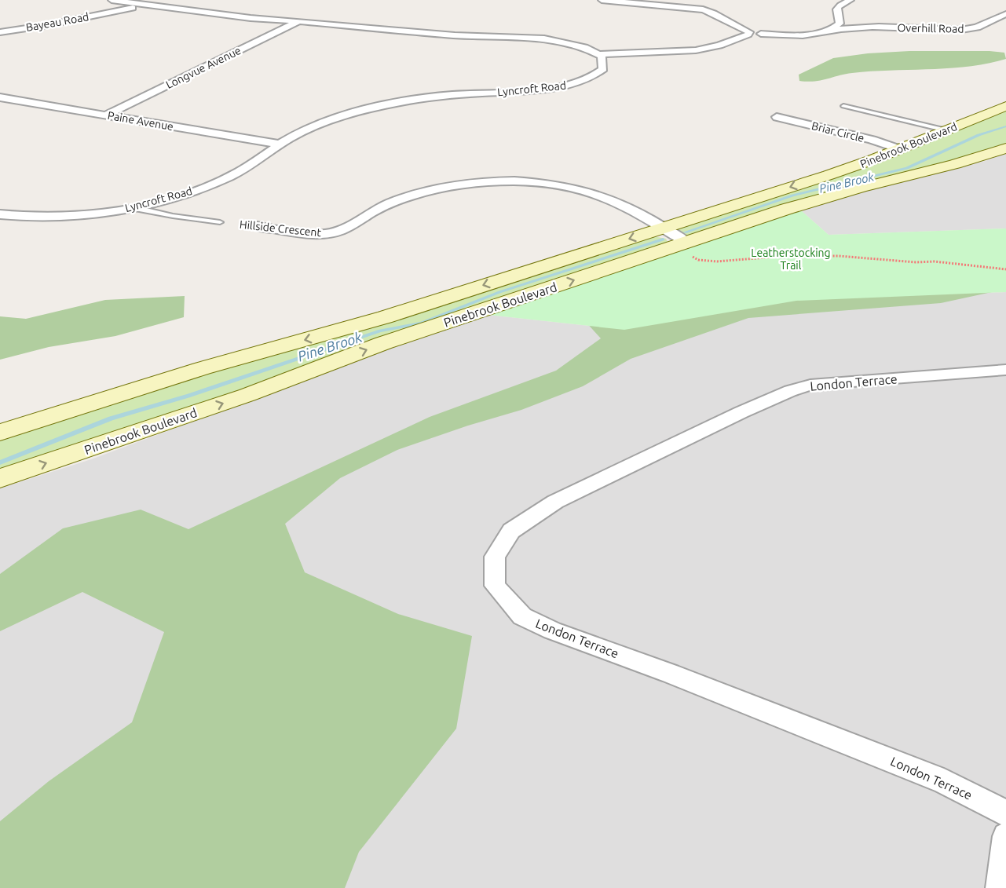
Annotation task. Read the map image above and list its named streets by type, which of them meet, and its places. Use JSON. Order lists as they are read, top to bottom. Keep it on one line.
{"streets":{"street":["Bayeau Road","Overhill Road","Longvue Avenue","Lyncroft Road","Paine Avenue","Briar Circle","Pinebrook Boulevard","Hillside Crescent","London Terrace"]},"crossings":[["Longvue Avenue","Paine Avenue"],["Lyncroft Road","Paine Avenue"],["Briar Circle","Pinebrook Boulevard"],["Pinebrook Boulevard","Hillside Crescent"]],"water":["Pine Brook"],"parks":["Leatherstocking Trail"]}
